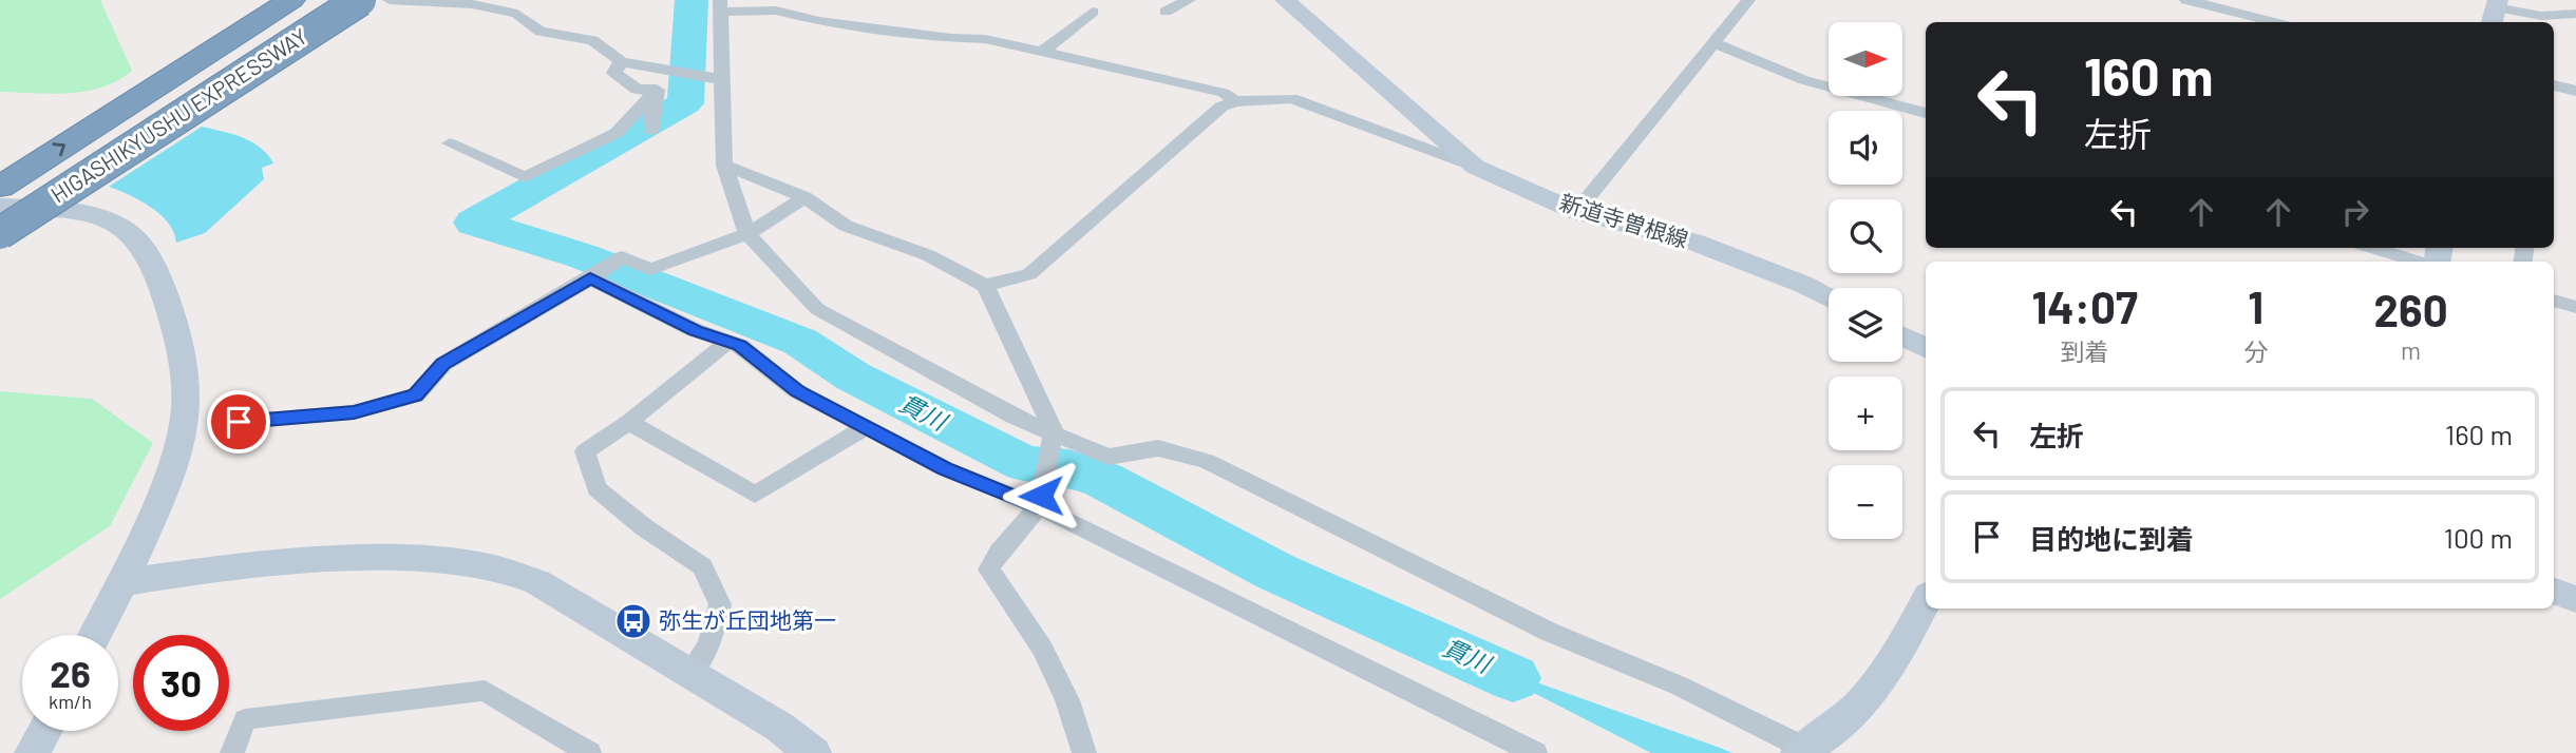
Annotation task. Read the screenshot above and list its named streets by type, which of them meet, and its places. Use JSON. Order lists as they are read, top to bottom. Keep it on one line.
{"streets":{"highway":["HIGASHIKYUSHU EXPRESSWAY"],"street":["新道寺曽根線"]},"water":["貫川"],"places":{"bus stop":["弥生が丘団地第一"]},"north":"right","page":{"map_buttons":["+","−"],"turn":["160 m","左折"],"eta":["14:07","到着","1","分","260","m"],"list":[{"name":"左折","value":"160 m"},{"name":"目的地に到着","value":"100 m"}],"speed":"26 km/h","limit":"30"}}
